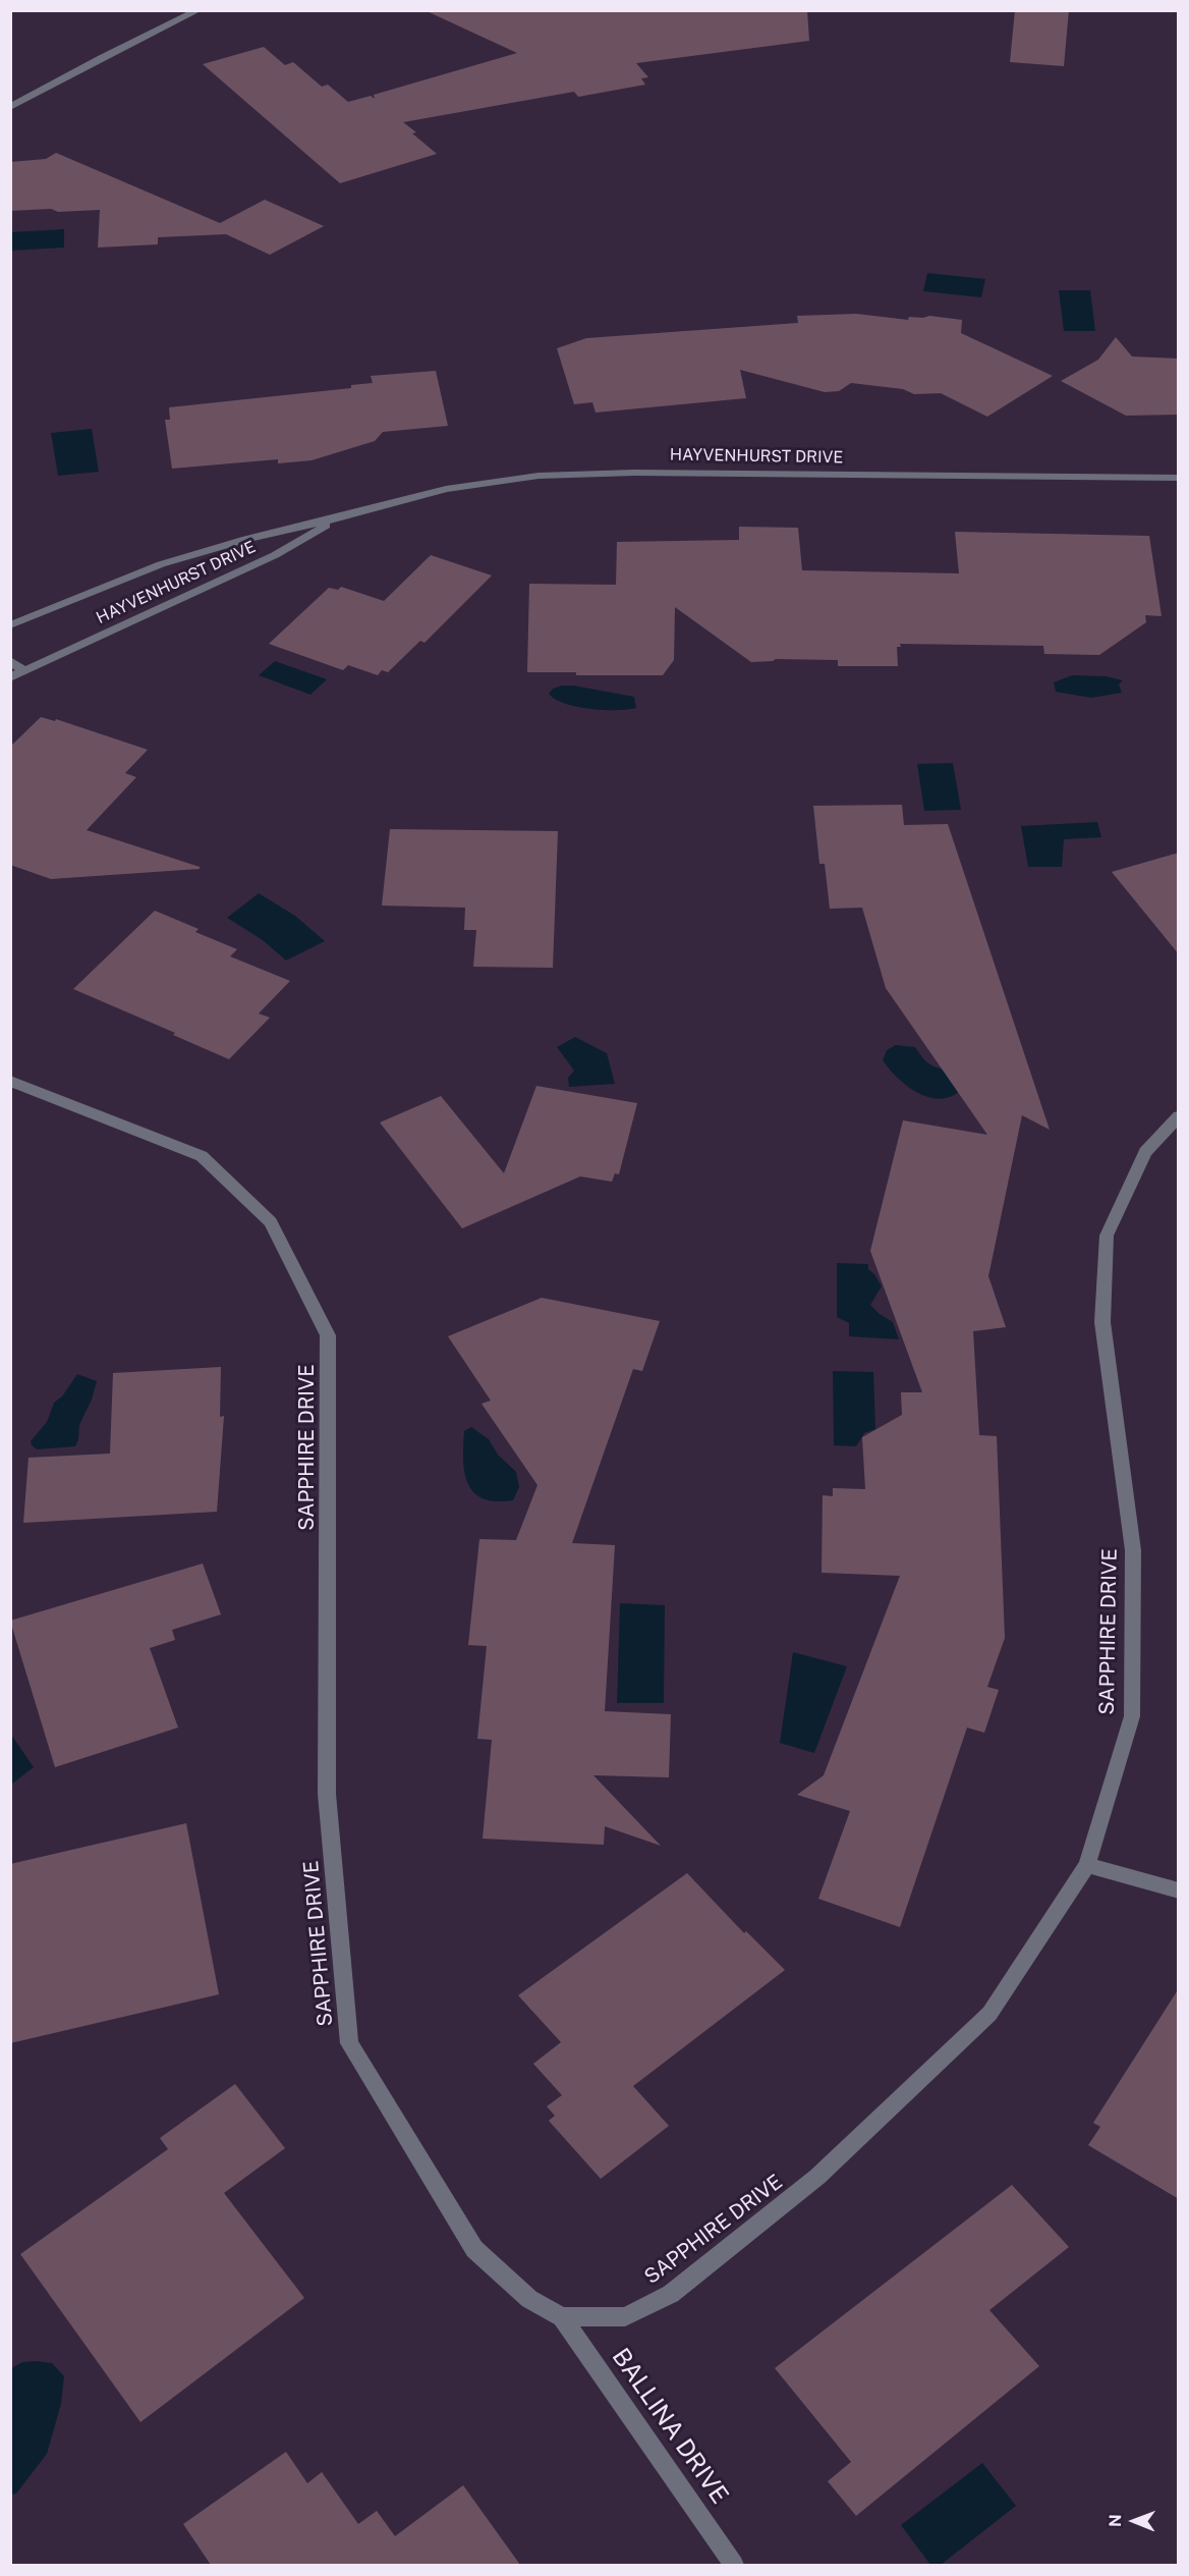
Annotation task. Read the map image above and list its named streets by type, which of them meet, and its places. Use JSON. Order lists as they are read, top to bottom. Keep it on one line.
{"streets":{"street":["HAYVENHURST DRIVE","SAPPHIRE DRIVE","BALLINA DRIVE"]},"crossings":[["SAPPHIRE DRIVE","BALLINA DRIVE"]],"north":"left"}
